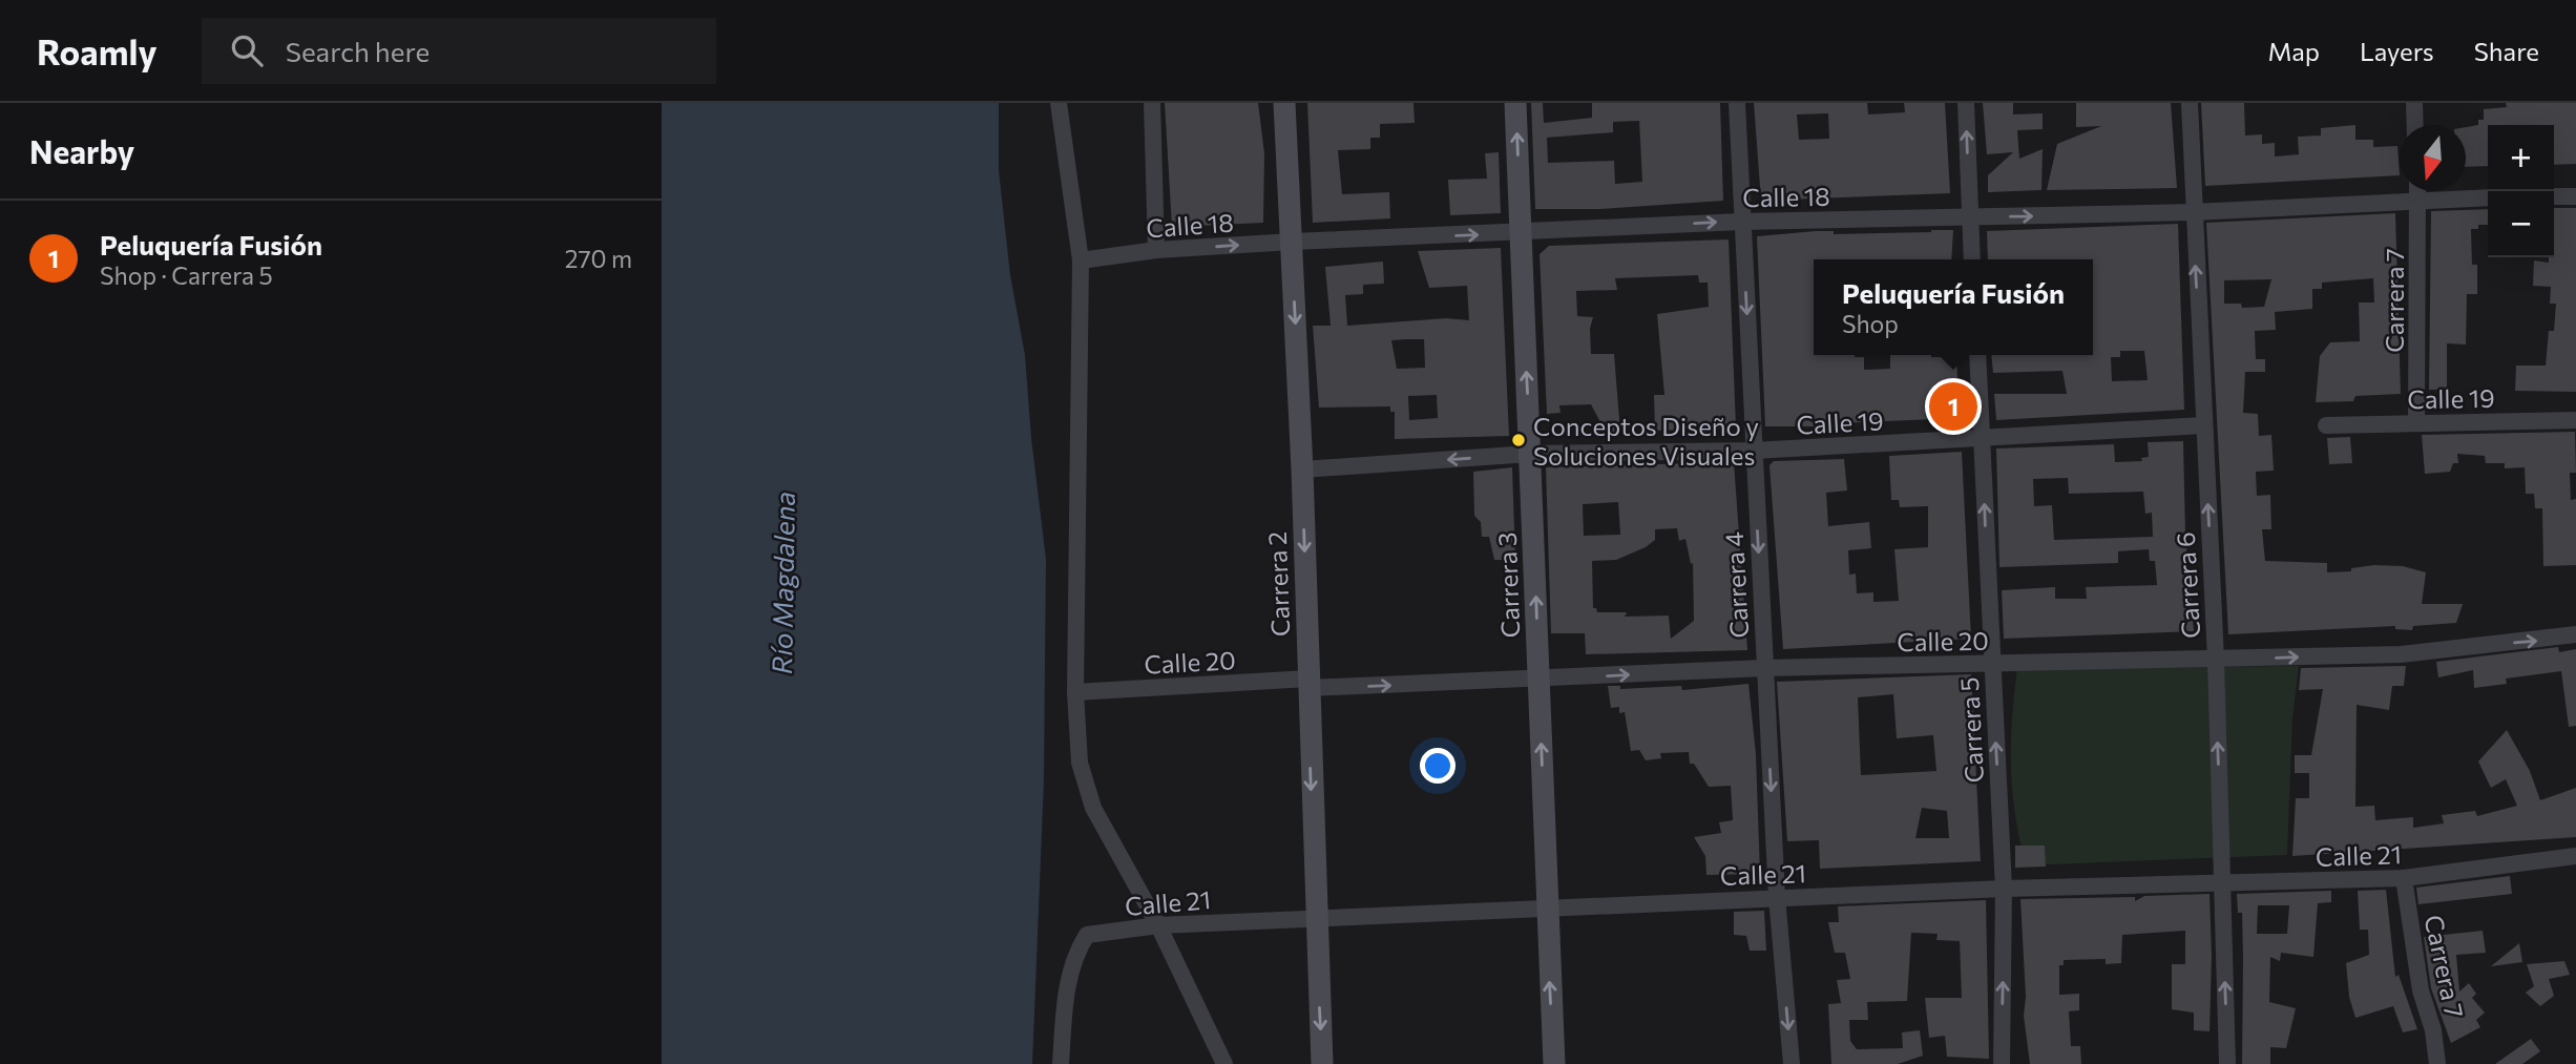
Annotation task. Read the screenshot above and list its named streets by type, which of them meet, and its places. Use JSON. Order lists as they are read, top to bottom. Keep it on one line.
{"streets":{"main road":["Carrera 2","Carrera 3"],"street":["Calle 18","Carrera 7","Calle 19","Carrera 4","Carrera 6","Calle 20","Carrera 5","Calle 21"]},"crossings":[["Calle 18","Carrera 7"],["Calle 18","Carrera 2"],["Calle 18","Carrera 3"],["Calle 18","Carrera 4"],["Calle 18","Carrera 6"],["Carrera 7","Calle 19"],["Carrera 7","Calle 21"],["Calle 19","Carrera 2"],["Calle 19","Carrera 3"],["Calle 19","Carrera 4"],["Calle 19","Carrera 6"],["Calle 19","Carrera 5"],["Carrera 2","Calle 20"],["Carrera 2","Calle 21"],["Carrera 3","Calle 20"],["Carrera 3","Calle 21"],["Carrera 4","Calle 20"],["Carrera 4","Calle 21"],["Carrera 6","Calle 20"],["Carrera 6","Calle 21"],["Calle 20","Carrera 5"],["Carrera 5","Calle 21"]],"one_way":["Calle 18","Carrera 2","Carrera 3","Carrera 4","Carrera 6","Calle 20","Carrera 5"],"water":["Río Magdalena"],"places":["Conceptos Diseño y Soluciones Visuales"],"north":"bottom","page":{"header":"Roamly","search":"Search here","nav":["Map","Layers","Share"],"heading":"Nearby","map_buttons":["+","−"],"list":[{"mark":"1","name":"Peluquería Fusión","note":"Shop · Carrera 5","value":"270 m"}],"popup":["Peluquería Fusión","Shop"],"pins":"1"}}
